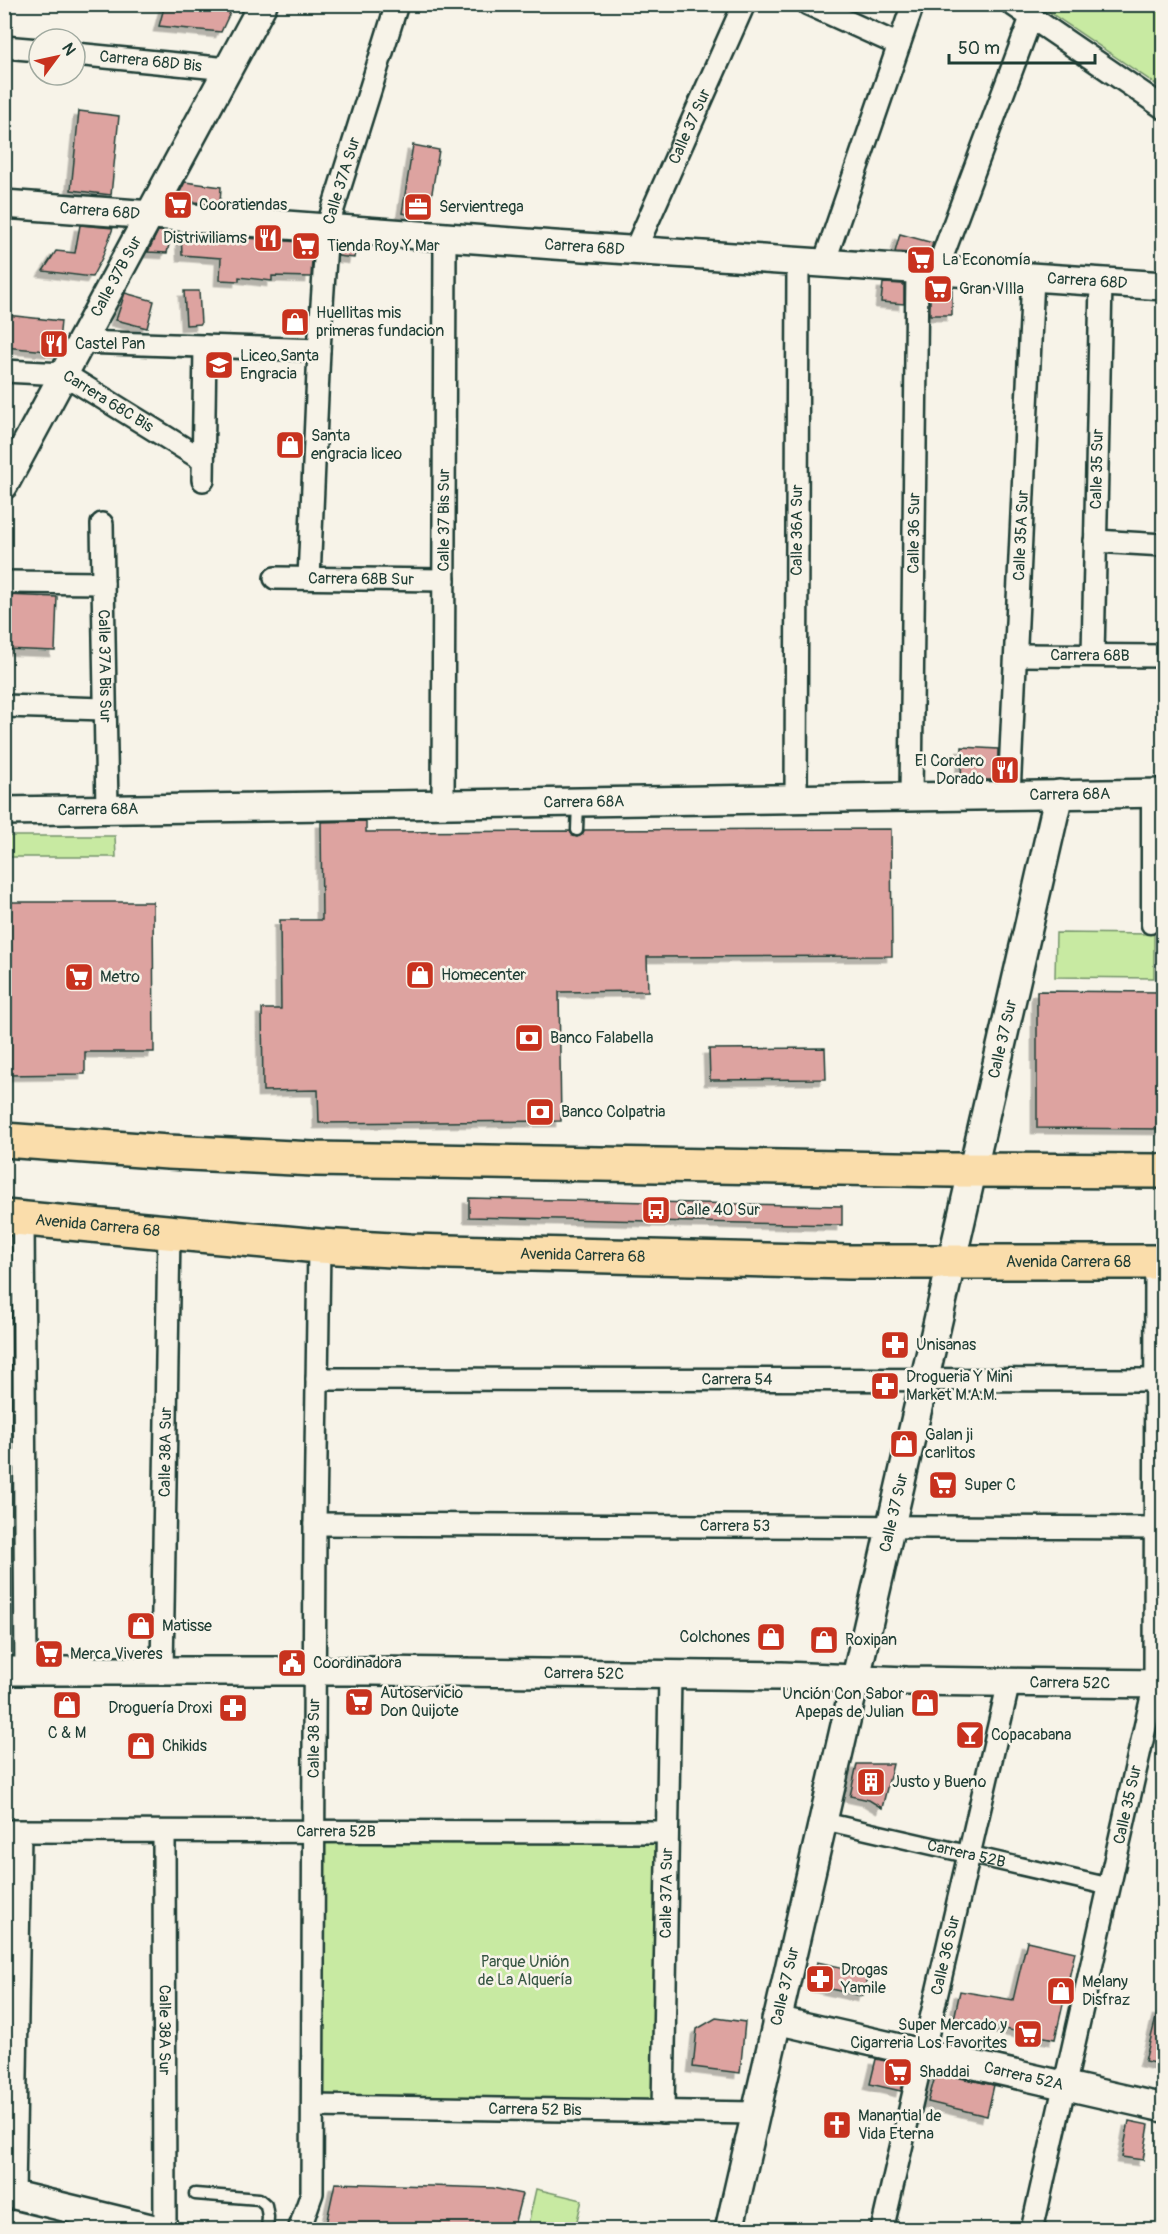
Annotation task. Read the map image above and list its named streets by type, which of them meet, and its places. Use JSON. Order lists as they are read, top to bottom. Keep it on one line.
{"streets":{"main road":["Avenida Carrera 68"],"street":["Carrera 68D Bis","Calle 37 Sur","Calle 37A Sur","Carrera 68D","Calle 37B Sur","Carrera 68C Bis","Calle 35 Sur","Calle 37 Bis Sur","Calle 36A Sur","Calle 36 Sur","Calle 35A Sur","Carrera 68B Sur","Carrera 68B","Calle 37A Bis Sur","Carrera 68A","Carrera 54","Calle 38A Sur","Carrera 53","Carrera 52C","Calle 38 Sur","Carrera 52B","Carrera 52A","Carrera 52 Bis"]},"crossings":[["Carrera 68D Bis","Calle 37B Sur"],["Calle 37 Sur","Carrera 68D"],["Calle 37 Sur","Carrera 68A"],["Calle 37 Sur","Avenida Carrera 68"],["Calle 37 Sur","Carrera 54"],["Calle 37 Sur","Carrera 53"],["Calle 37 Sur","Carrera 52C"],["Calle 37 Sur","Carrera 52B"],["Calle 37 Sur","Carrera 52A"],["Calle 37 Sur","Carrera 52 Bis"],["Calle 37A Sur","Carrera 68D"],["Calle 37A Sur","Carrera 68B Sur"],["Calle 37A Sur","Carrera 52C"],["Calle 37A Sur","Carrera 52B"],["Calle 37A Sur","Carrera 52 Bis"],["Carrera 68D","Calle 37B Sur"],["Carrera 68D","Calle 35 Sur"],["Carrera 68D","Calle 37 Bis Sur"],["Carrera 68D","Calle 36A Sur"],["Carrera 68D","Calle 36 Sur"],["Carrera 68D","Calle 35A Sur"],["Calle 37B Sur","Carrera 68C Bis"],["Calle 35 Sur","Carrera 68B"],["Calle 35 Sur","Avenida Carrera 68"],["Calle 35 Sur","Carrera 54"],["Calle 35 Sur","Carrera 53"],["Calle 35 Sur","Carrera 52C"],["Calle 35 Sur","Carrera 52B"],["Calle 35 Sur","Carrera 52A"],["Calle 37 Bis Sur","Carrera 68B Sur"],["Calle 37 Bis Sur","Carrera 68A"],["Calle 36A Sur","Carrera 68A"],["Calle 36 Sur","Carrera 68A"],["Calle 36 Sur","Carrera 52C"],["Calle 36 Sur","Carrera 52B"],["Calle 36 Sur","Carrera 52A"],["Calle 35A Sur","Carrera 68B"],["Calle 35A Sur","Carrera 68A"],["Calle 37A Bis Sur","Carrera 68A"],["Avenida Carrera 68","Calle 38A Sur"],["Avenida Carrera 68","Calle 38 Sur"],["Carrera 54","Calle 38 Sur"],["Calle 38A Sur","Carrera 52C"],["Calle 38A Sur","Carrera 52B"],["Carrera 53","Calle 38 Sur"],["Carrera 52C","Calle 38 Sur"],["Calle 38 Sur","Carrera 52B"],["Calle 38 Sur","Carrera 52 Bis"]],"parks":["Parque Unión de La Alquería"],"places":{"supermarket":["Cooratiendas","Tienda Roy Y Mar","La Economía","Gran VIlla","Metro","Super C","Merca Viveres","Autoservicio Don Quijote","Super Mercado y Cigarreria Los Favorites","Shaddai"],"office":["Servientrega"],"restaurant":["Distriwiliams","Castel Pan","El Cordero Dorado"],"shop":["Huellitas mis primeras fundacion","Santa engracia liceo","Homecenter","Galan ji carlitos","Matisse","Colchones","Roxipan","Unción Con Sabor Apepas de Julian","C & M","Chikids","Melany Disfraz"],"school or university":["Liceo Santa Engracia"],"bank":["Banco Falabella","Banco Colpatria"],"bus stop":["Calle 40 Sur"],"pharmacy":["Unisanas","Drogueria Y Mini Market M.A.M.","Droguería Droxi","Drogas Yamile"],"public building":["Coordinadora"],"bar":["Copacabana"],"building":["Justo y Bueno"],"church":["Manantial de Vida Eterna"]},"scale_bar":"50 m","north":"top right"}
